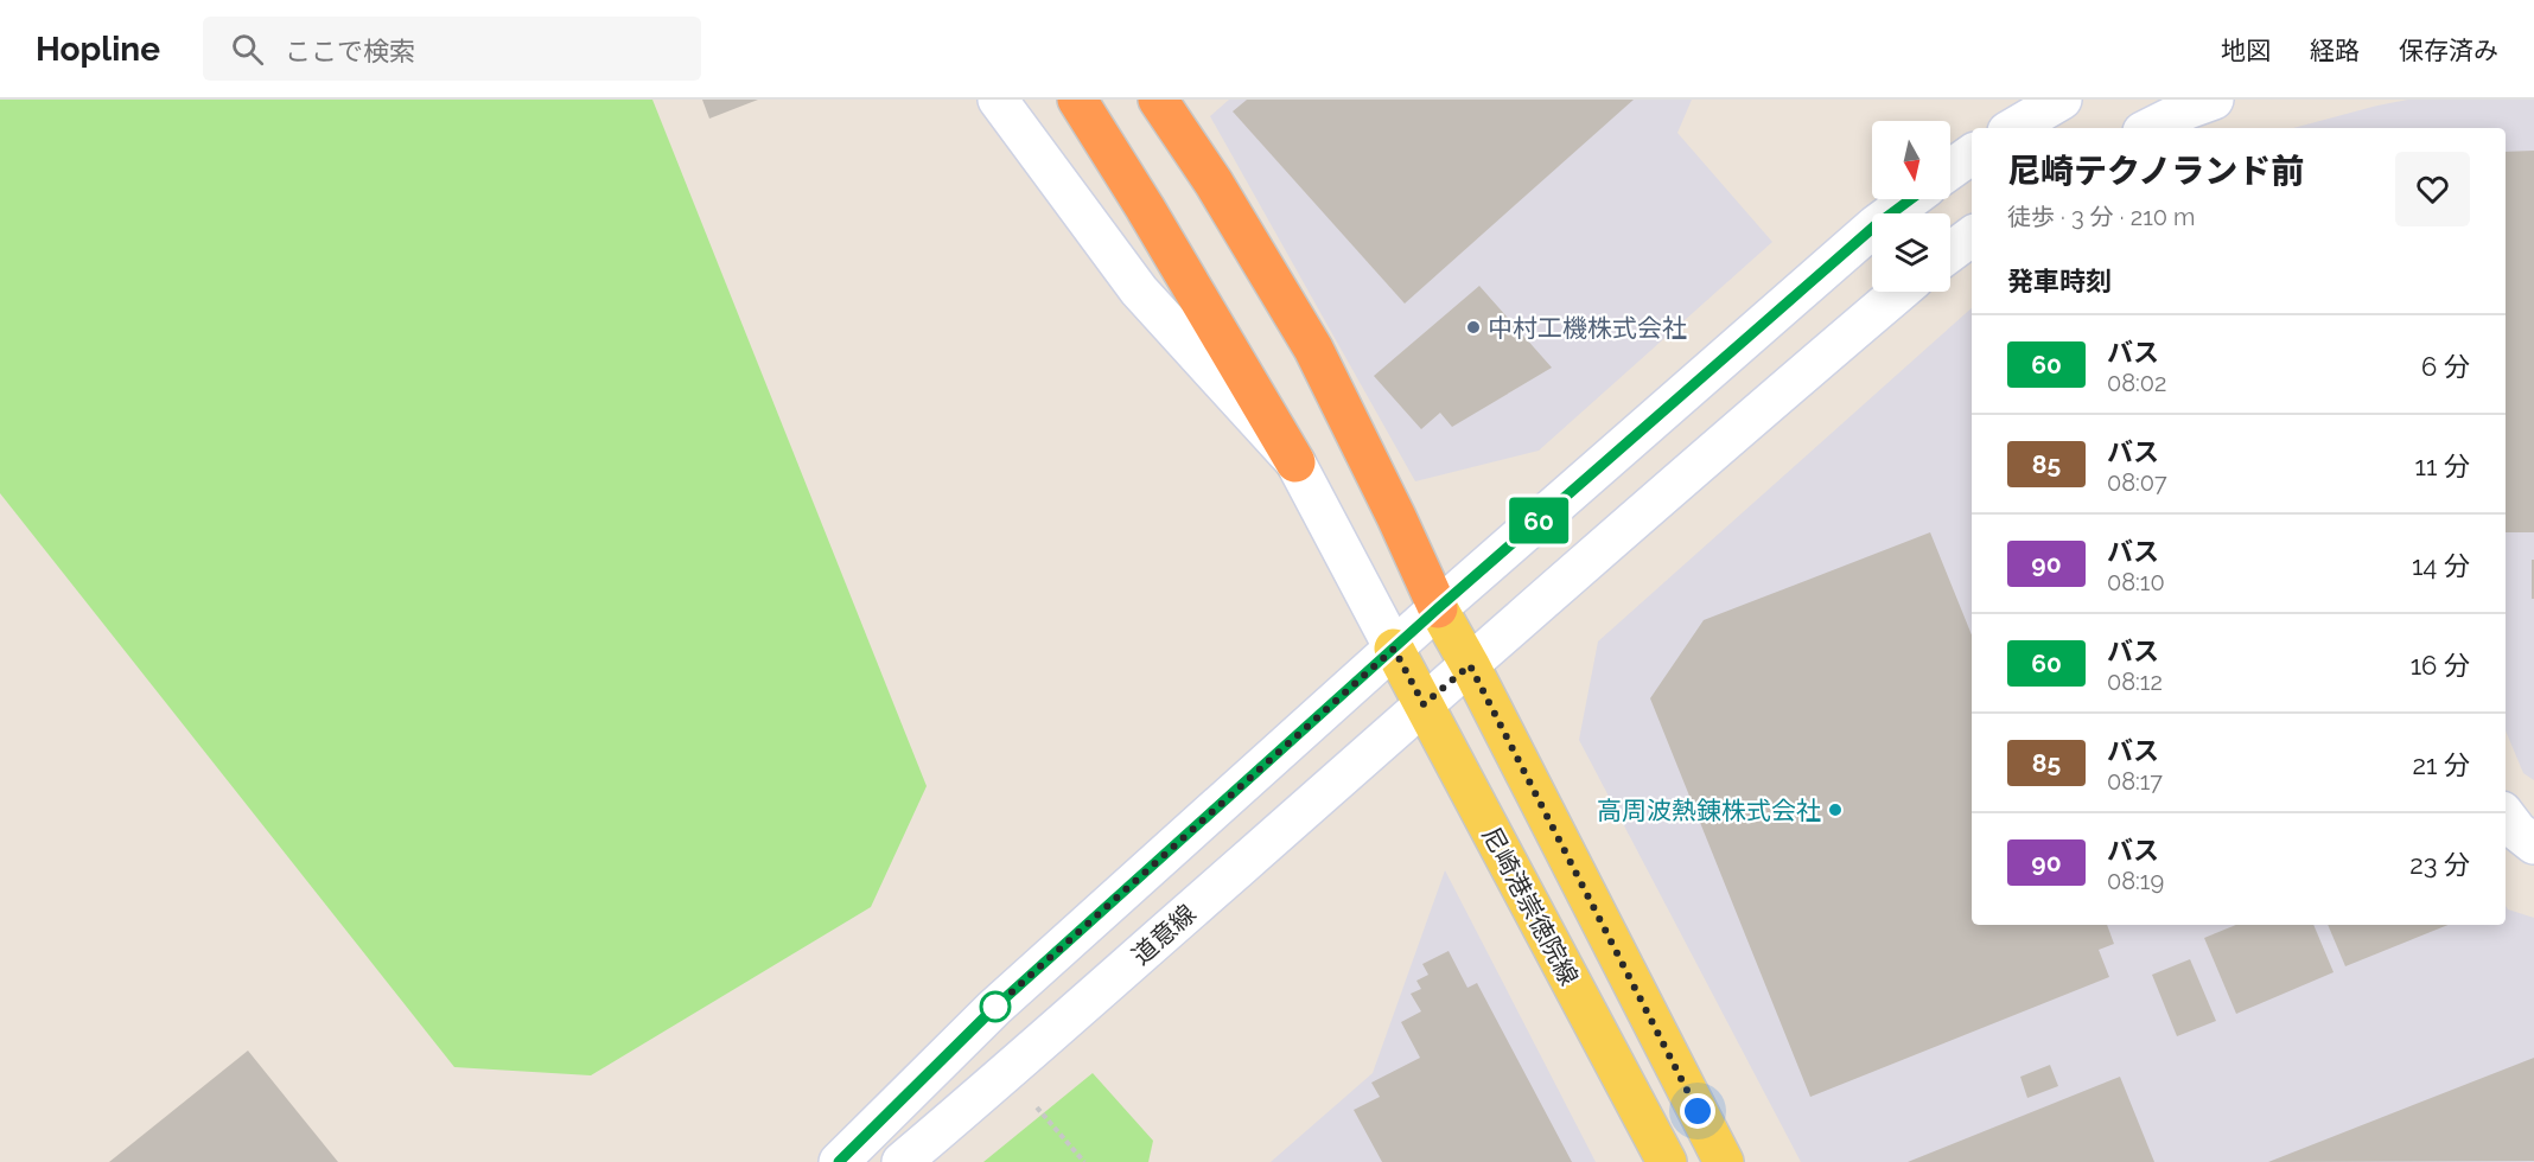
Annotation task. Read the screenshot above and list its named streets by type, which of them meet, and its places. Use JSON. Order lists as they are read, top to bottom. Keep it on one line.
{"streets":{"main road":["尼崎港崇徳院線"],"street":["道意線"]},"crossings":[["尼崎港崇徳院線","道意線"]],"places":["中村工機株式会社","高周波熱錬株式会社"],"lines":["bus line 60"],"north":"bottom","page":{"header":"Hopline","search":"ここで検索","nav":["地図","経路","保存済み"],"on_map":"60","heading":[["尼崎テクノランド前","徒歩 · 3 分 · 210 m"],"発車時刻"],"list":[{"mark":"60","name":"バス","note":"08:02","value":"6 分"},{"mark":"85","name":"バス","note":"08:07","value":"11 分"},{"mark":"90","name":"バス","note":"08:10","value":"14 分"},{"mark":"60","name":"バス","note":"08:12","value":"16 分"},{"mark":"85","name":"バス","note":"08:17","value":"21 分"},{"mark":"90","name":"バス","note":"08:19","value":"23 分"}]}}
